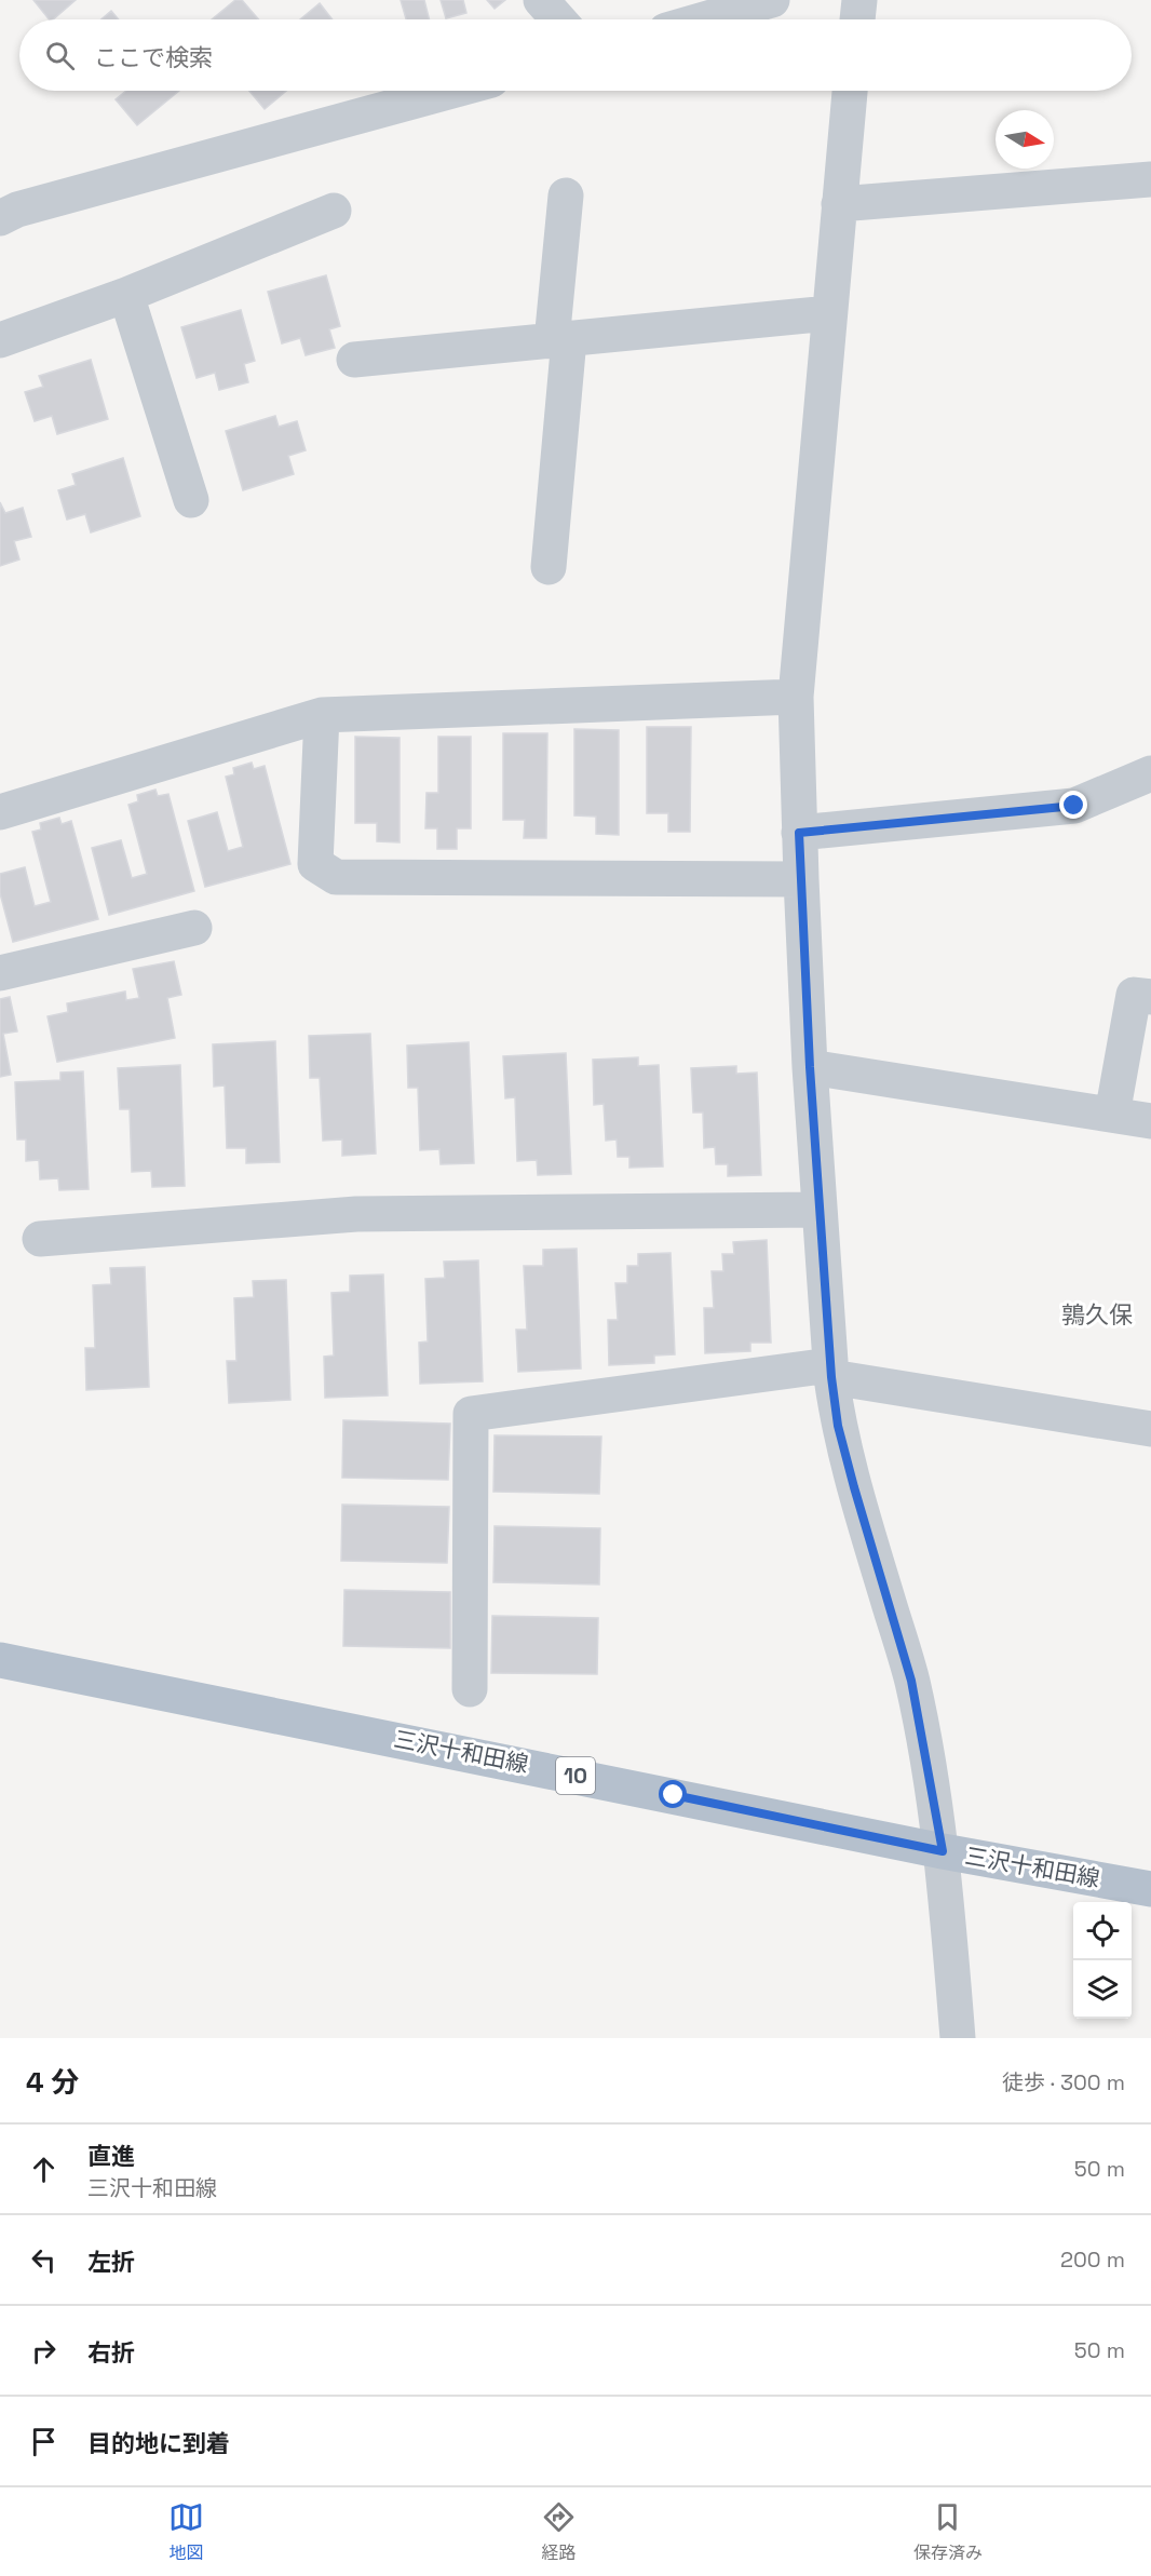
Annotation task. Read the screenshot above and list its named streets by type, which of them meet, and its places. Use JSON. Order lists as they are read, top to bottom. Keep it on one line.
{"streets":{"main road":["三沢十和田線","10"]},"districts":["鶉久保"],"north":"right","page":{"search":"ここで検索","heading":["4 分","徒歩 · 300 m"],"list":[["直進","三沢十和田線","50 m"],["左折","200 m"],["右折","50 m"],"目的地に到着"],"nav":["地図","経路","保存済み"]}}
